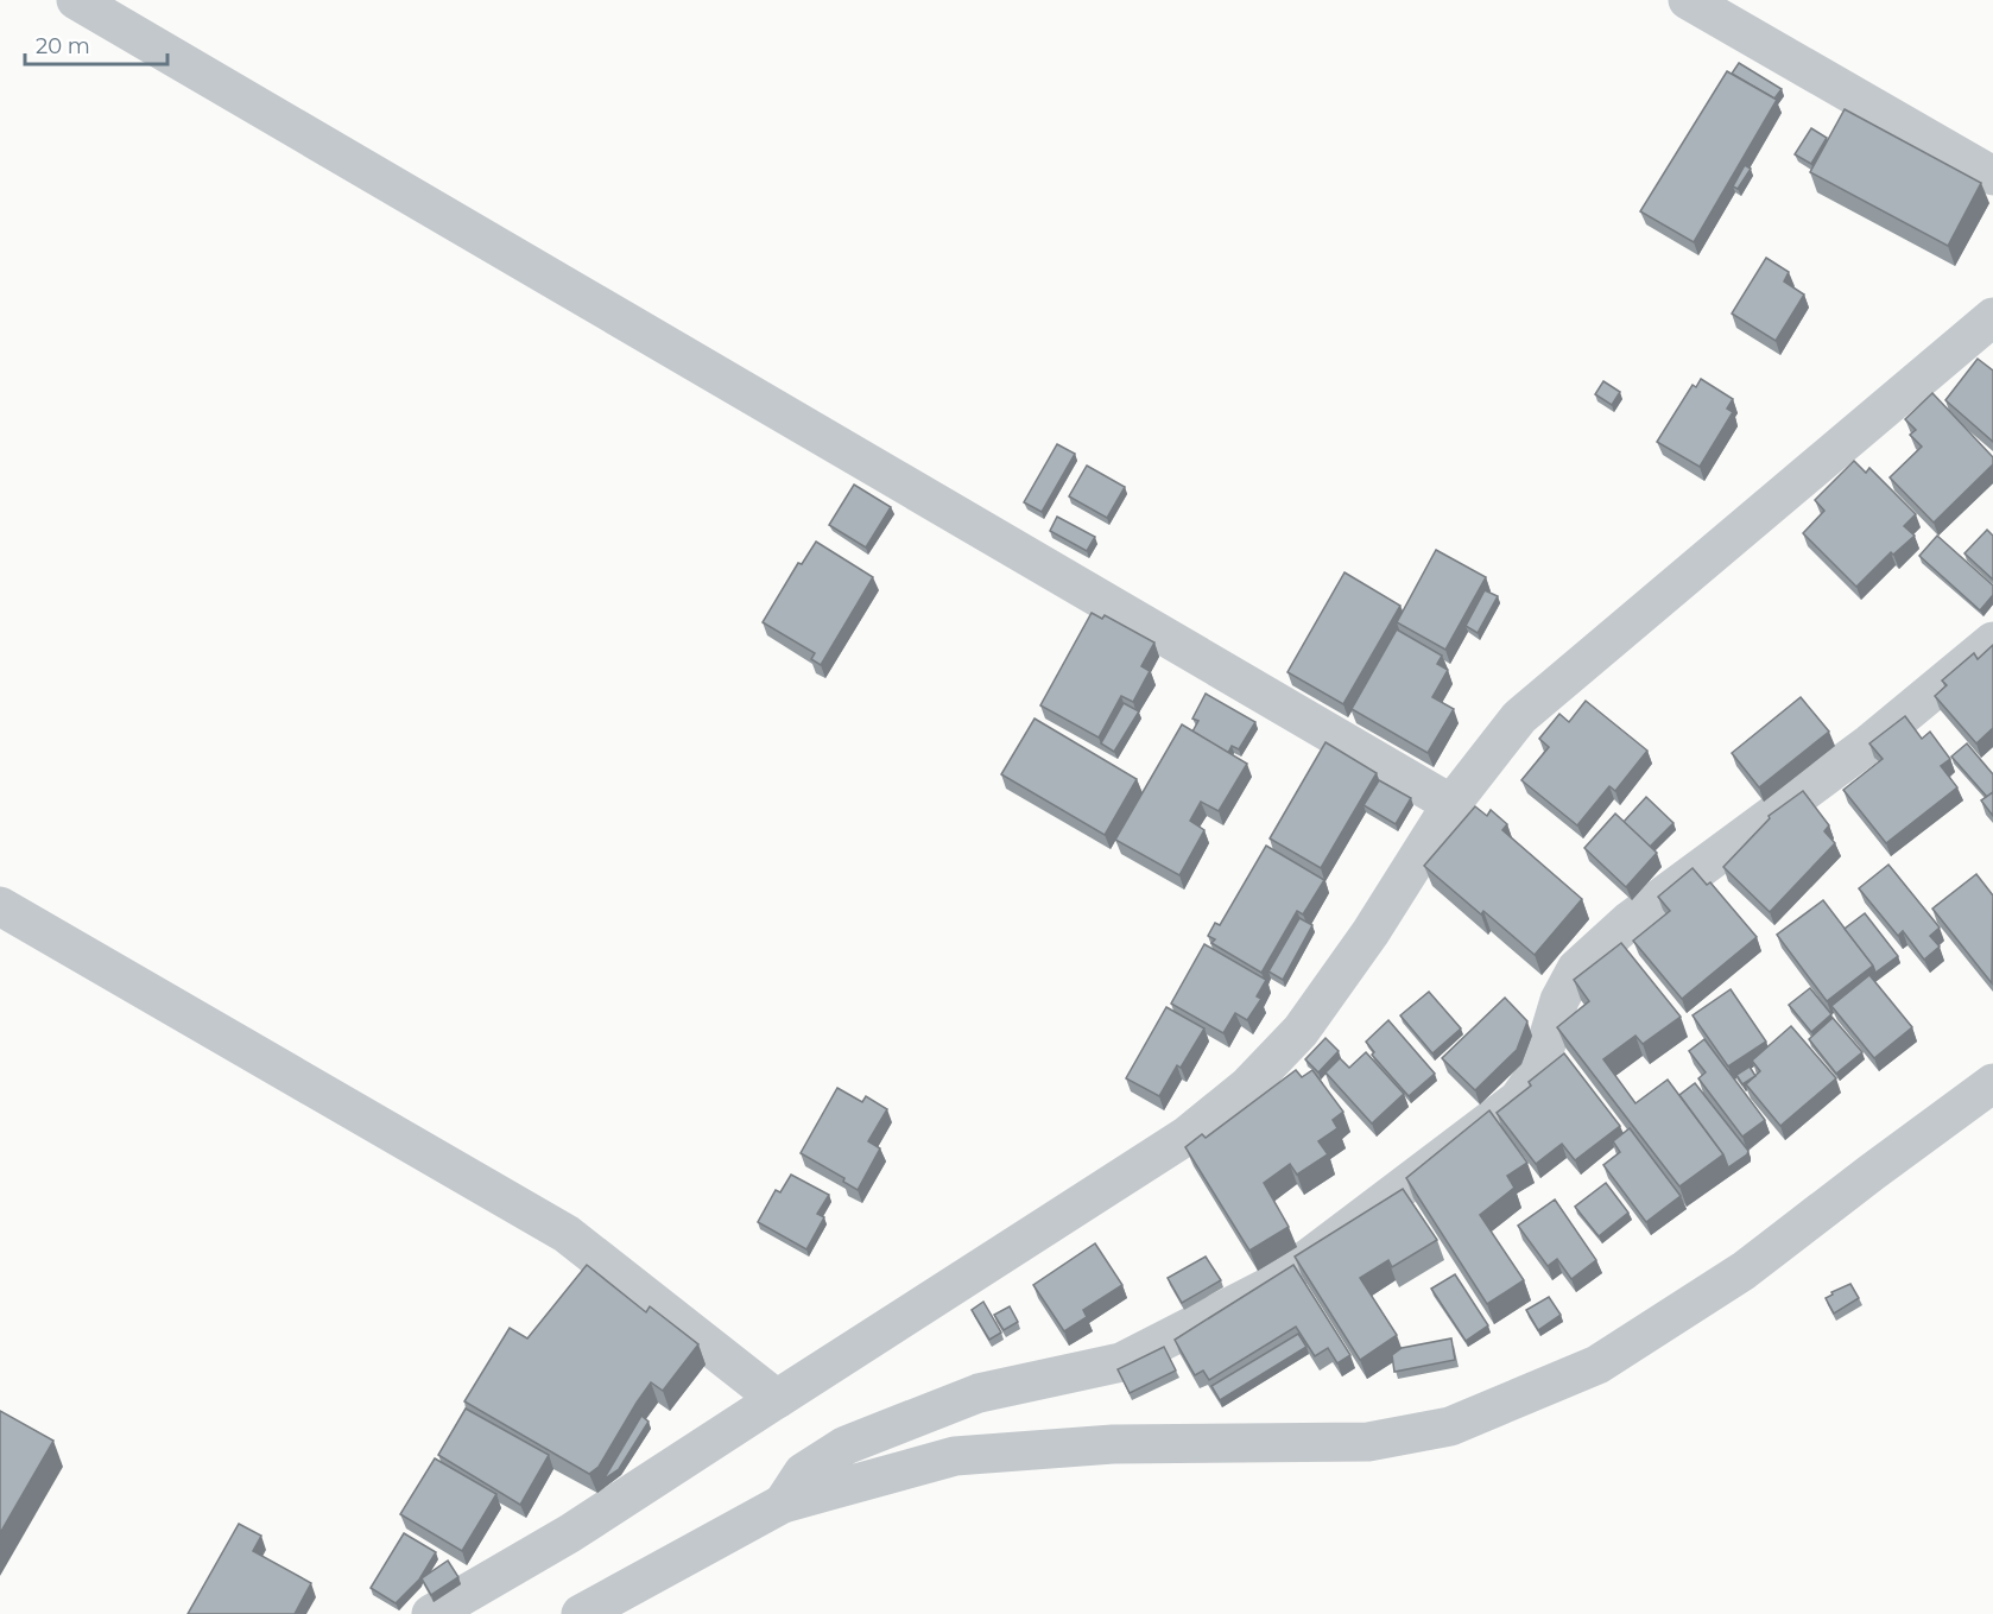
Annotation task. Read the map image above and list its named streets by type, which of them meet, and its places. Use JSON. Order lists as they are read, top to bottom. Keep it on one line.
{"scale_bar":"20 m"}
